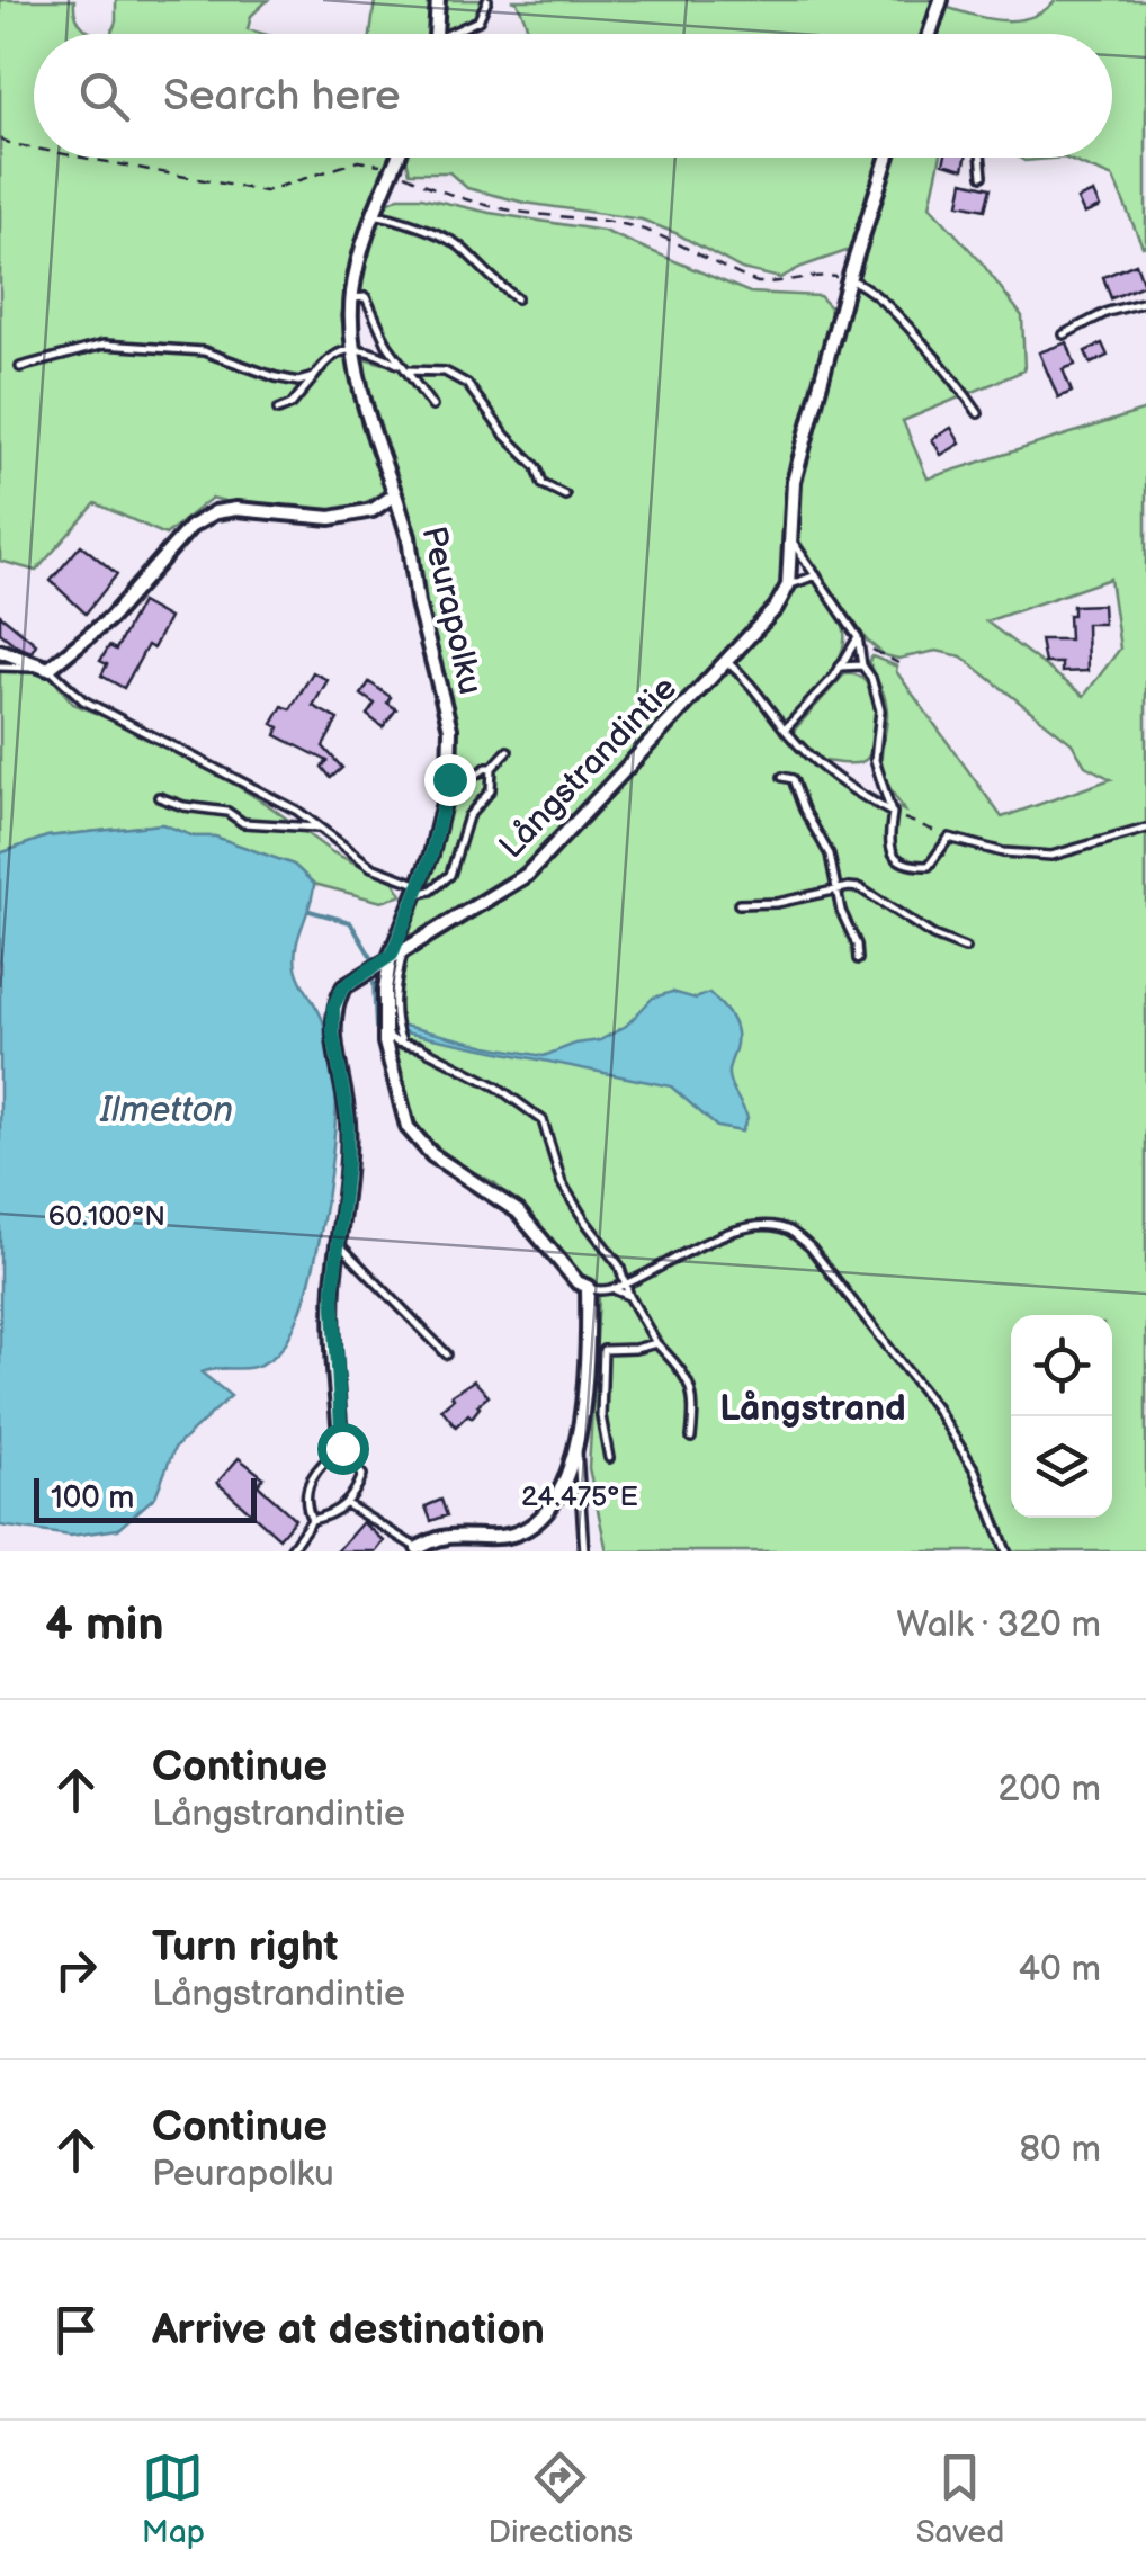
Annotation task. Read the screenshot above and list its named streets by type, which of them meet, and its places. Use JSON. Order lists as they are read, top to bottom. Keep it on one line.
{"streets":{"street":["Peurapolku","Långstrandintie"]},"crossings":[["Peurapolku","Långstrandintie"]],"districts":["Långstrand"],"water":["Ilmetton"],"scale_bar":"100 m","page":{"search":"Search here","scale":"100 m","heading":["4 min","Walk · 320 m"],"list":[["Continue","Långstrandintie","200 m"],["Turn right","Långstrandintie","40 m"],["Continue","Peurapolku","80 m"],"Arrive at destination"],"nav":["Map","Directions","Saved"]},"coordinates":["60.100°N","24.475°E"]}
